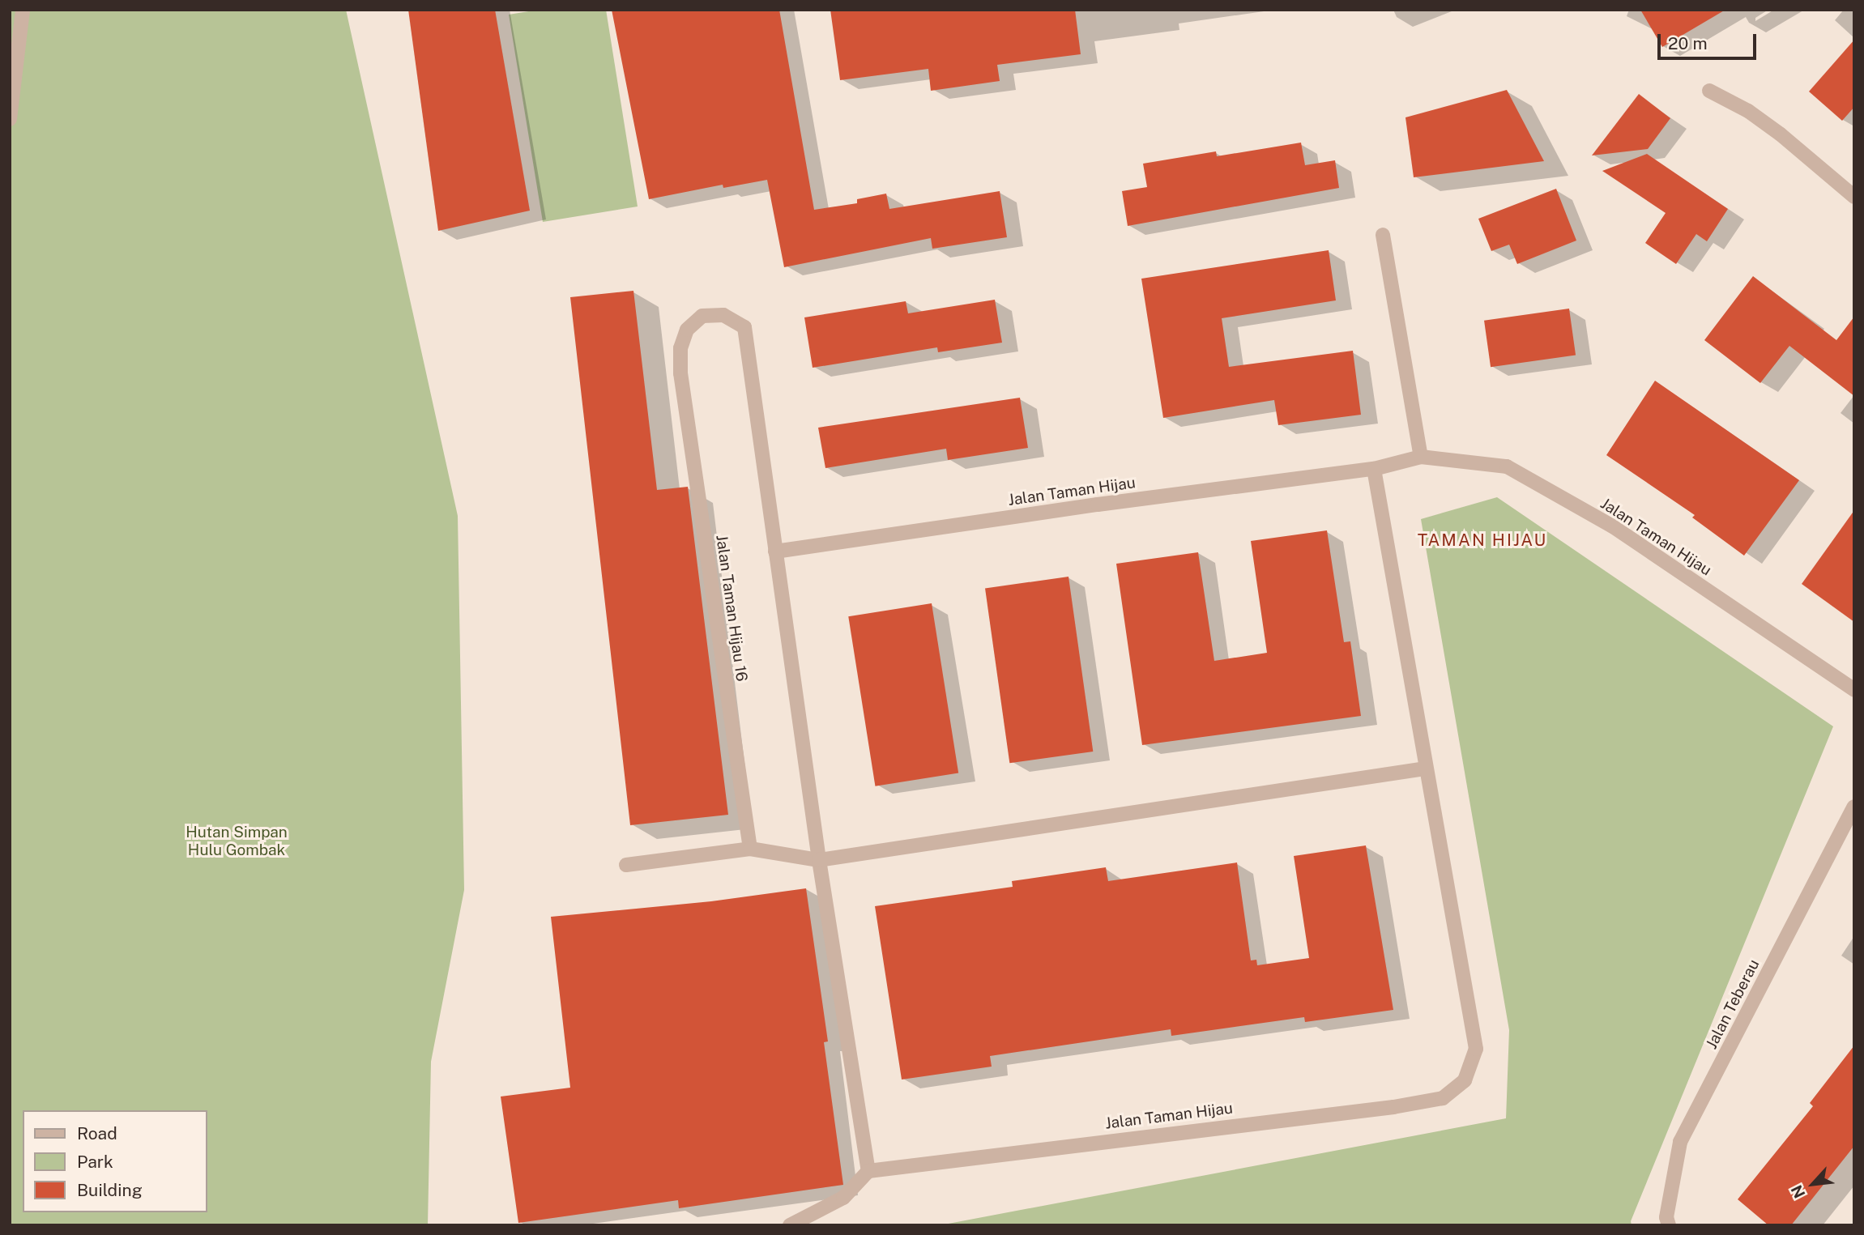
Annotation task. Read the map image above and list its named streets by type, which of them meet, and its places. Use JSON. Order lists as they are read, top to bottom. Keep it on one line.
{"streets":{"street":["Jalan Taman Hijau","Jalan Taman Hijau 16","Jalan Teberau"]},"crossings":[["Jalan Taman Hijau","Jalan Taman Hijau 16"]],"districts":["TAMAN HIJAU"],"parks":["Hutan Simpan Hulu Gombak"],"legend":["Road","Park","Building"],"scale_bar":"20 m","north":"bottom left"}
